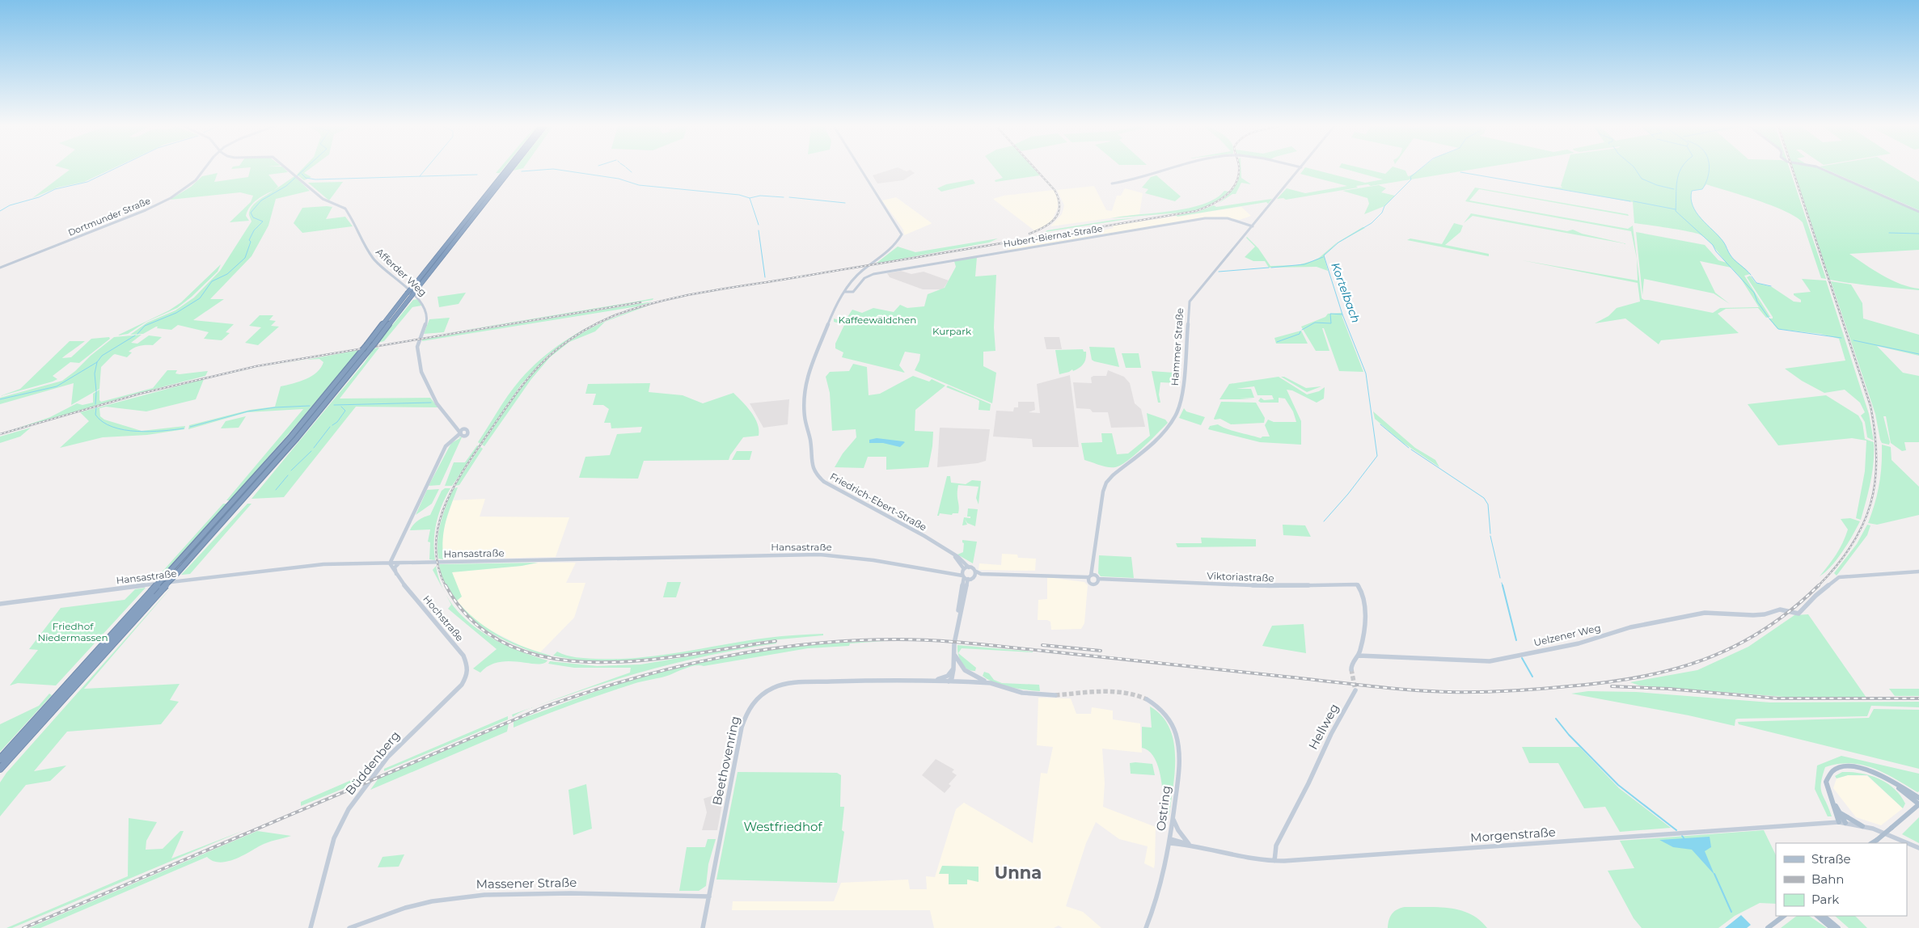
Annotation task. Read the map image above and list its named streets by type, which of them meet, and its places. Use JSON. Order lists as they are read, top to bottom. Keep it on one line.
{"streets":{"main road":["Dortmunder Straße","Hubert-Biernat-Straße","Afferder Weg","Hammer Straße","Friedrich-Ebert-Straße","Hansastraße","Viktoriastraße","Hochstraße","Uelzener Weg","Hellweg","Beethovenring","Büddenberg","Ostring","Morgenstraße","Massener Straße"]},"crossings":[["Hubert-Biernat-Straße","Hammer Straße"],["Hubert-Biernat-Straße","Friedrich-Ebert-Straße"],["Afferder Weg","Hansastraße"],["Afferder Weg","Hochstraße"],["Hammer Straße","Viktoriastraße"],["Friedrich-Ebert-Straße","Hansastraße"],["Friedrich-Ebert-Straße","Viktoriastraße"],["Hansastraße","Viktoriastraße"],["Hansastraße","Hochstraße"],["Viktoriastraße","Uelzener Weg"],["Hochstraße","Büddenberg"],["Hellweg","Morgenstraße"],["Beethovenring","Massener Straße"],["Ostring","Morgenstraße"]],"districts":["Unna"],"water":["Kortelbach"],"parks":["Kaffeewäldchen","Kurpark","Friedhof Niedermassen","Westfriedhof"],"legend":["Straße","Bahn","Park"]}
